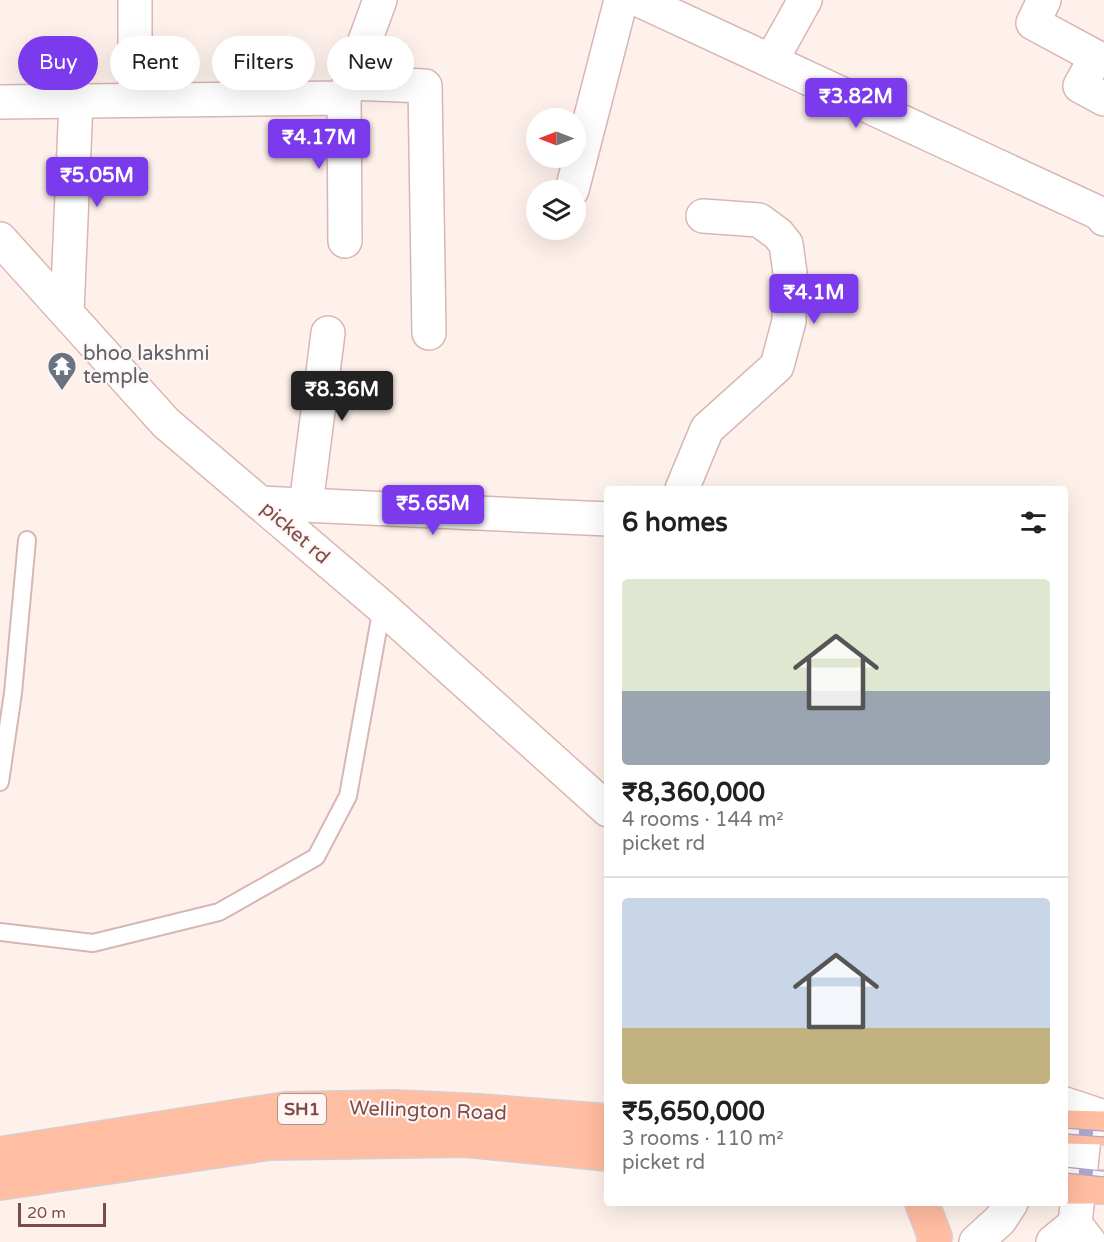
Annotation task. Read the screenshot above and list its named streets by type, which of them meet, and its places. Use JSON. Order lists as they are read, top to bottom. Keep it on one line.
{"streets":{"main road":["SH1","Wellington Road"],"street":["picket rd"]},"places":{"temple":["bhoo lakshmi temple"]},"scale_bar":"20 m","north":"left","page":{"chip":["Buy","Rent","Filters","New"],"price":["₹3.82M","₹4.17M","₹5.05M","₹4.1M","₹8.36M","₹5.65M"],"heading":"6 homes","list":[{"name":"₹8,360,000","note":"4 rooms · 144 m² · picket rd"},{"name":"₹5,650,000","note":"3 rooms · 110 m² · picket rd"}],"scale":"20 m"}}
